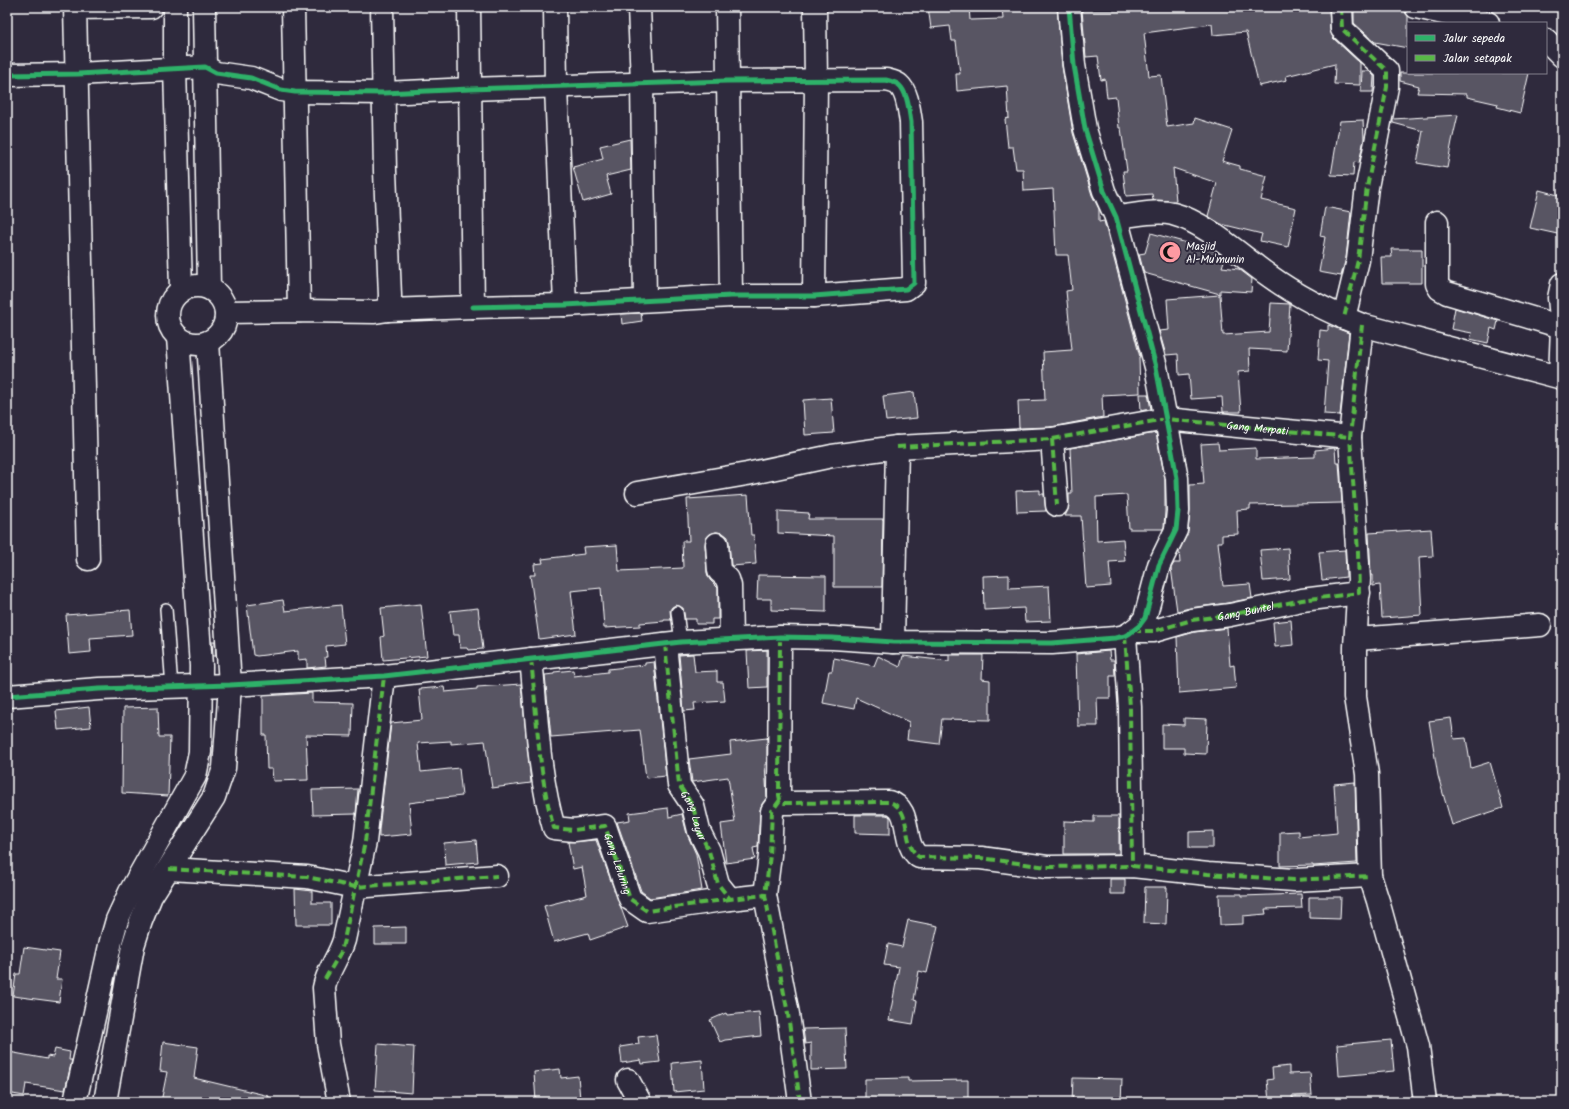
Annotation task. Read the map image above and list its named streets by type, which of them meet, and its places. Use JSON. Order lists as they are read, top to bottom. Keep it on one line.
{"streets":{"street":["Gang Merpati","Gang Buntel","Gang Layur","Gang Leluring"]},"crossings":[["Gang Buntel","Gang Layur"],["Gang Buntel","Gang Leluring"],["Gang Layur","Gang Leluring"]],"places":{"mosque":["Masjid Al-Mu'munin"]},"legend":["Jalur sepeda","Jalan setapak"]}
